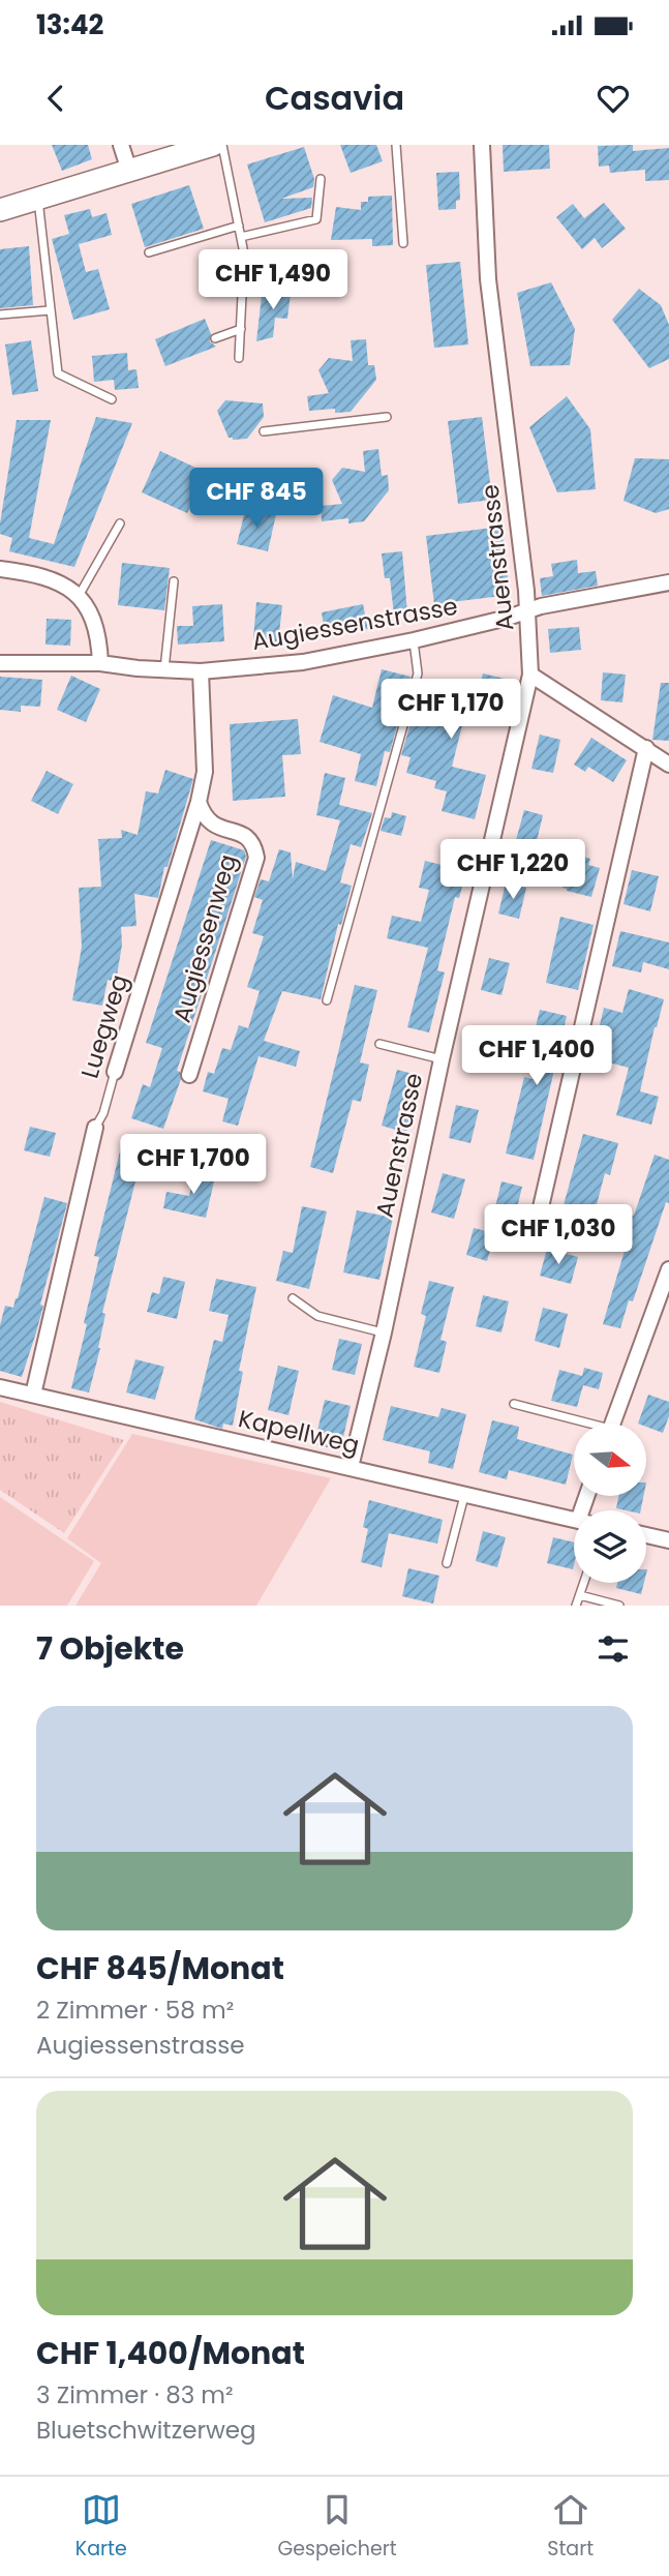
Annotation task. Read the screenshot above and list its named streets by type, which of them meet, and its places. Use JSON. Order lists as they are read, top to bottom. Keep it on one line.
{"streets":{"street":["Auenstrasse","Augiessenstrasse","Augiessenweg","Luegweg","Kapellweg"]},"crossings":[["Auenstrasse","Augiessenstrasse"],["Auenstrasse","Kapellweg"],["Augiessenstrasse","Luegweg"],["Augiessenweg","Luegweg"],["Luegweg","Kapellweg"]],"north":"right","page":{"status":"13:42","header":"Casavia","price":["CHF 1,490","CHF 845","CHF 1,170","CHF 1,220","CHF 1,400","CHF 1,700","CHF 1,030"],"heading":"7 Objekte","list":[{"name":"CHF 845/Monat","note":"2 Zimmer · 58 m² · Augiessenstrasse"},{"name":"CHF 1,400/Monat","note":"3 Zimmer · 83 m² · Bluetschwitzerweg"}],"tabs":["Karte","Gespeichert","Start"]}}
